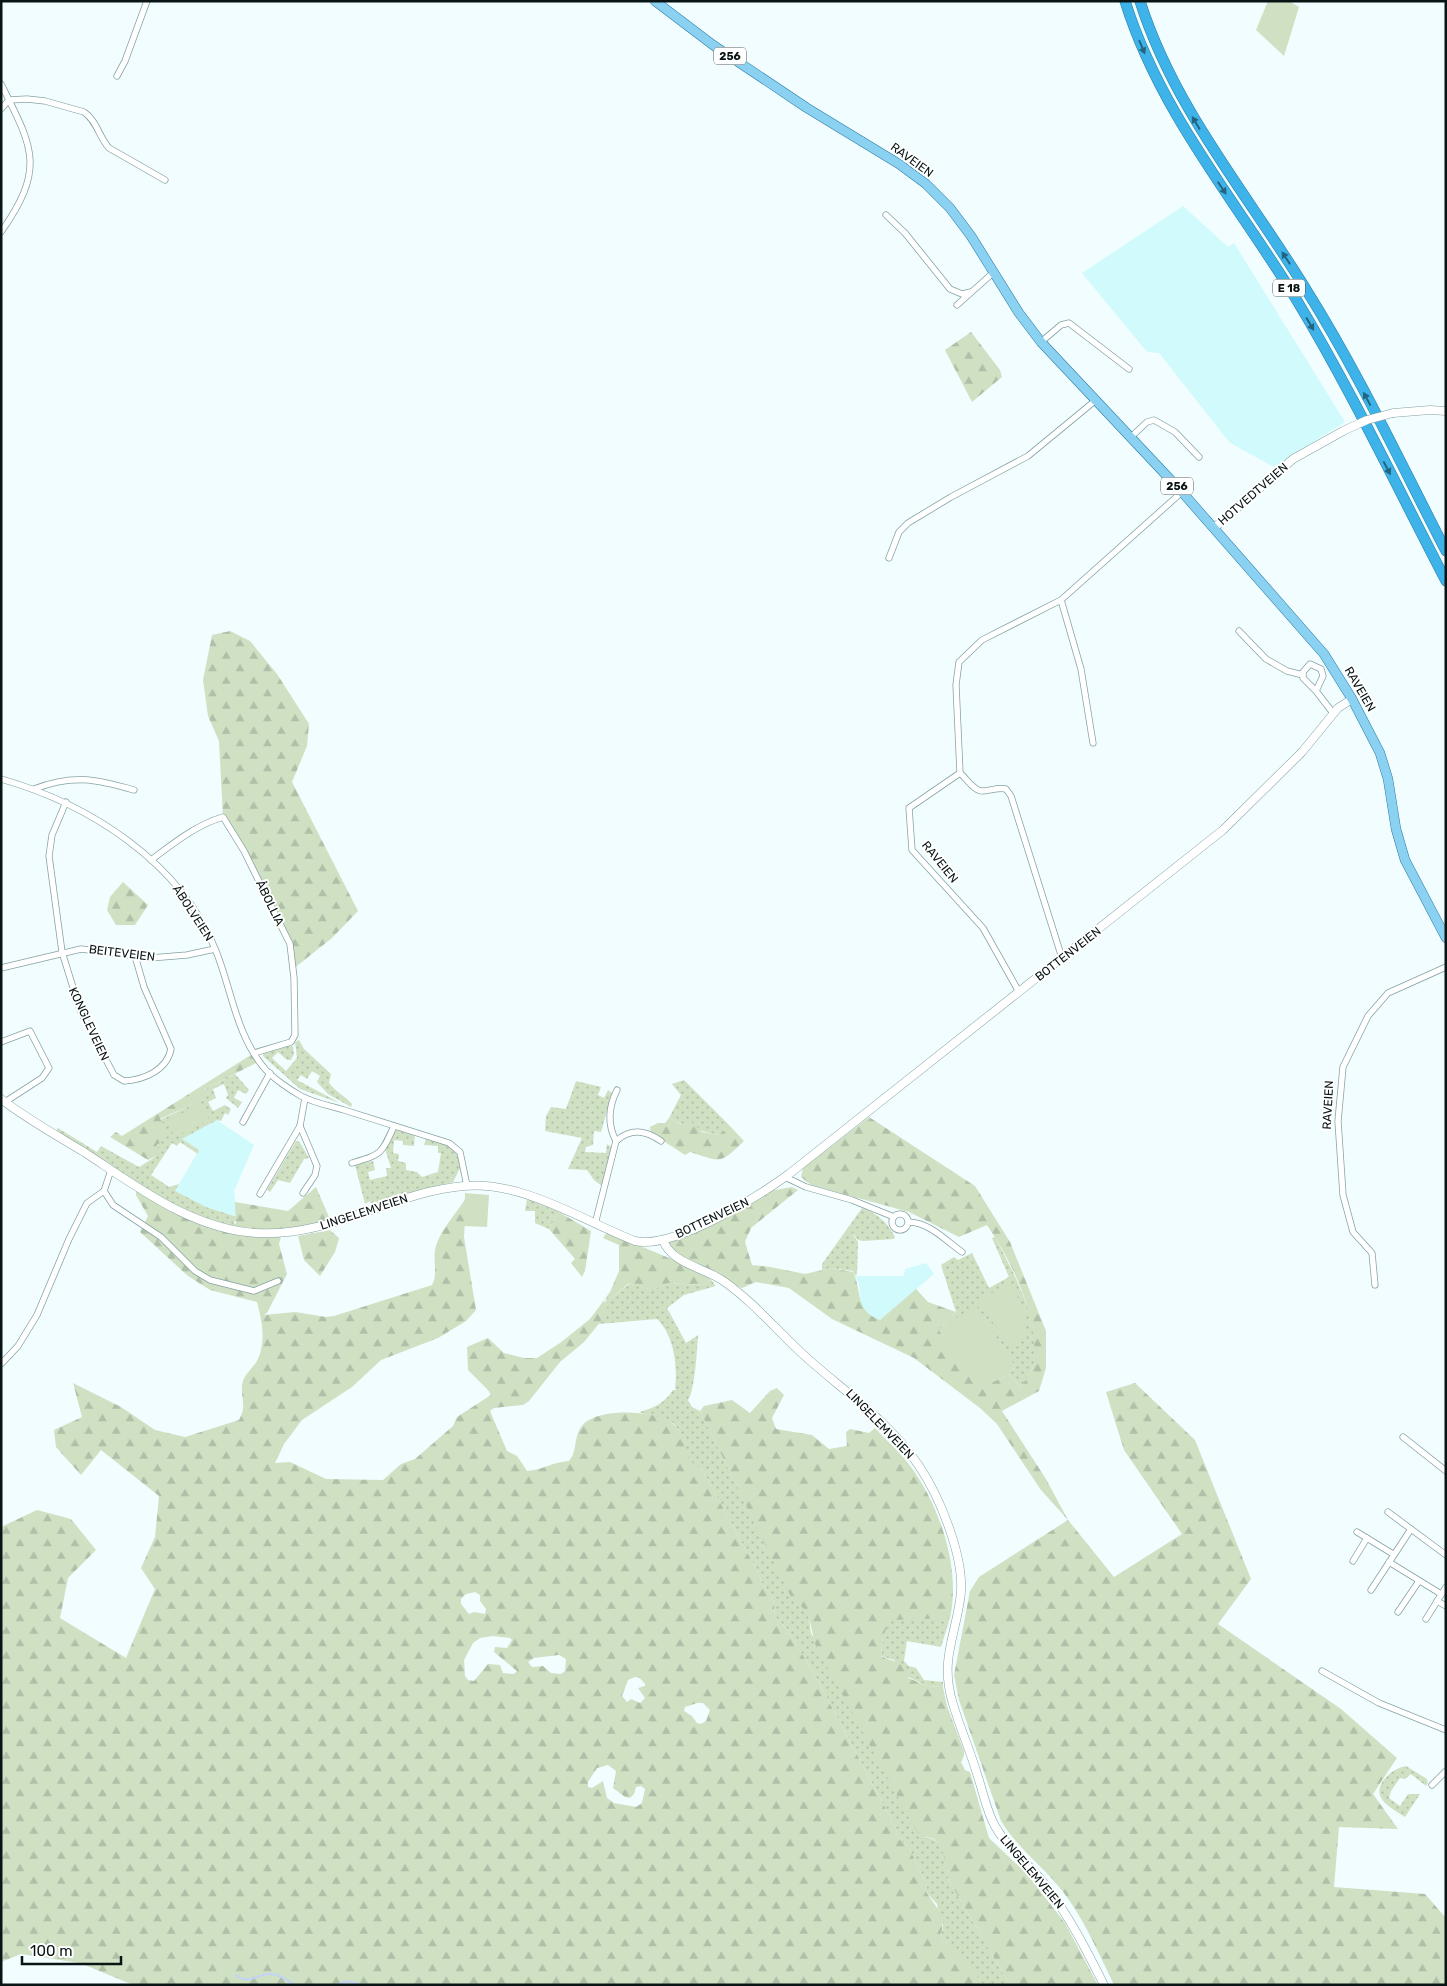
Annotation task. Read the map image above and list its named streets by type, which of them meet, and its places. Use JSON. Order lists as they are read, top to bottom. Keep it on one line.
{"streets":{"highway":["E 18"],"main road":["256","RAVEIEN","HOTVEDTVEIEN","BOTTENVEIEN","LINGELEMVEIEN"],"street":["ÅBOLLIA","ÅBOLVEIEN","BEITEVEIEN","KONGLEVEIEN"]},"crossings":[["RAVEIEN","HOTVEDTVEIEN"],["RAVEIEN","BOTTENVEIEN"],["ÅBOLLIA","ÅBOLVEIEN"],["ÅBOLVEIEN","BEITEVEIEN"],["ÅBOLVEIEN","KONGLEVEIEN"],["ÅBOLVEIEN","LINGELEMVEIEN"],["BEITEVEIEN","KONGLEVEIEN"],["BOTTENVEIEN","LINGELEMVEIEN"]],"scale_bar":"100 m"}
